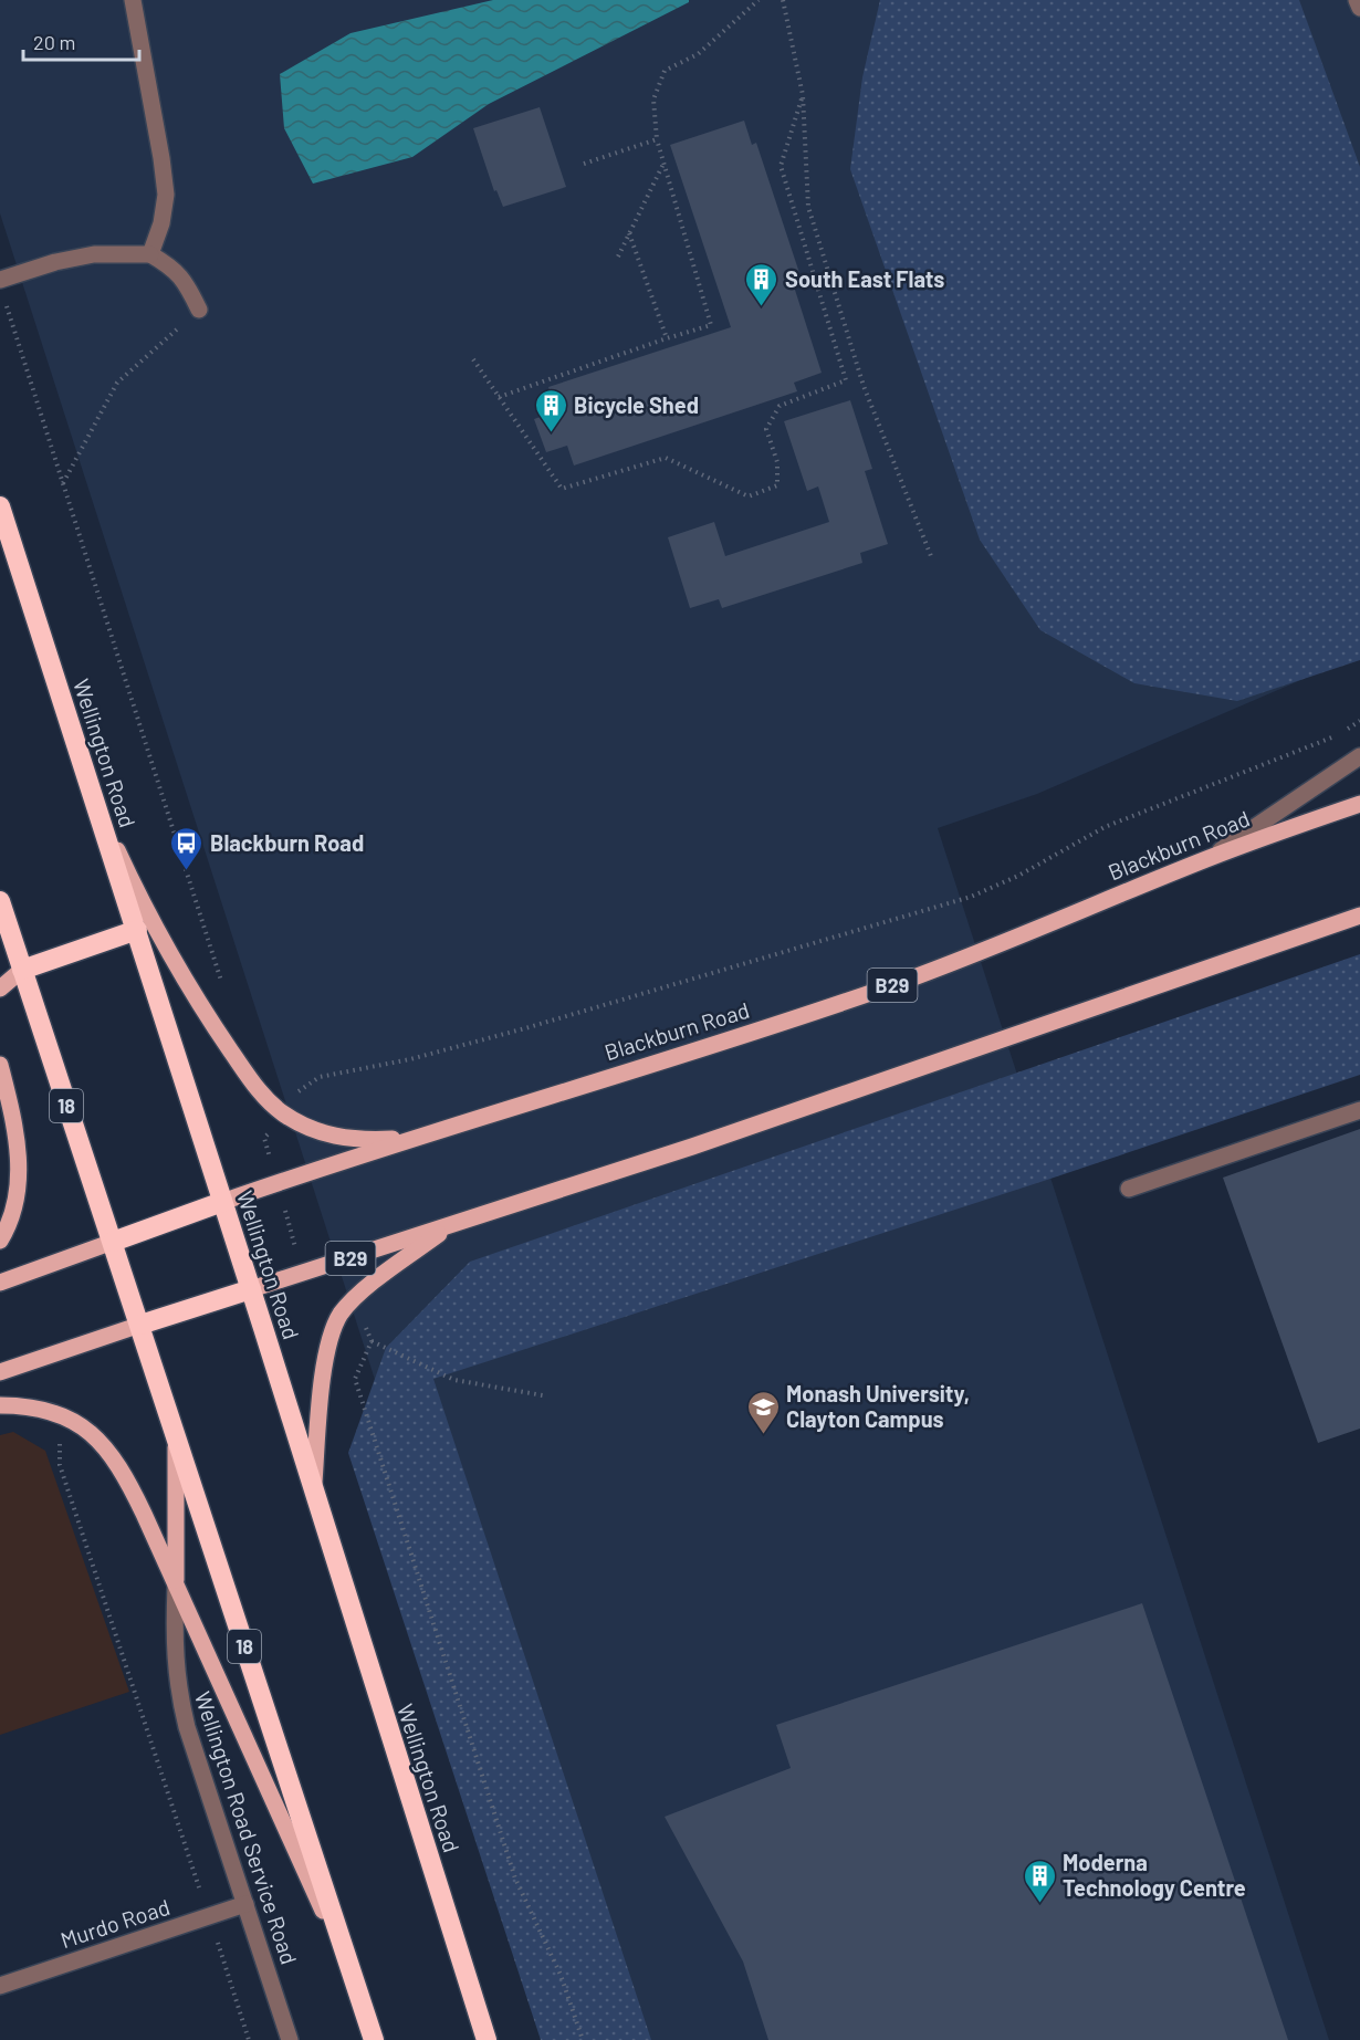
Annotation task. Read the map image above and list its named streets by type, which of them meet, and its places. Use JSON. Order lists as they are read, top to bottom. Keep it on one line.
{"streets":{"highway":["Wellington Road","Blackburn Road","B29","18"],"street":["Wellington Road Service Road","Murdo Road"]},"crossings":[["Wellington Road","Blackburn Road"],["Wellington Road","B29"],["Blackburn Road","18"],["B29","18"],["Wellington Road Service Road","Murdo Road"]],"places":{"building":["South East Flats","Bicycle Shed","Moderna Technology Centre"],"bus stop":["Blackburn Road"],"school or university":["Monash University, Clayton Campus"]},"scale_bar":"20 m"}
